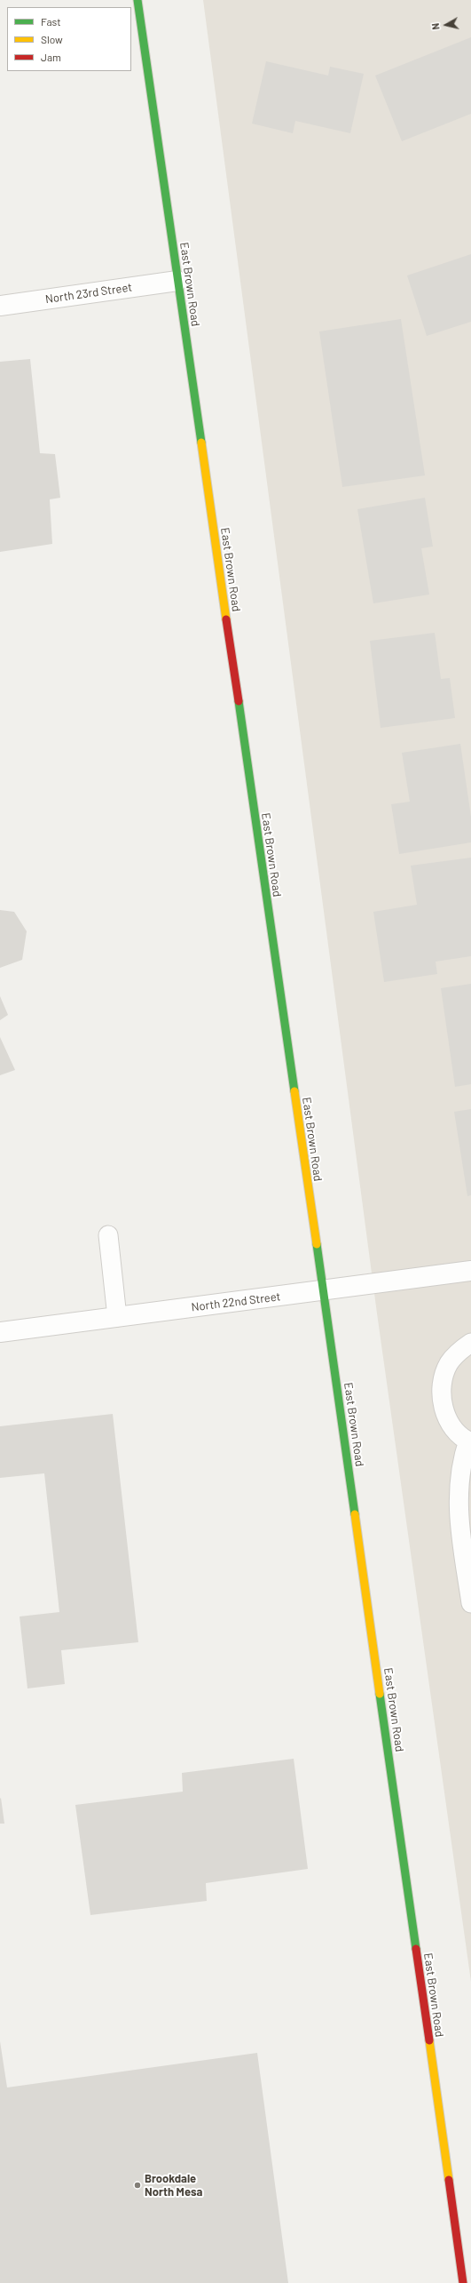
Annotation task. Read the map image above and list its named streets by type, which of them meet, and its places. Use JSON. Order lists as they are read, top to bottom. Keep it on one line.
{"streets":{"main road":["East Brown Road"],"street":["North 23rd Street","North 22nd Street"]},"crossings":[["East Brown Road","North 23rd Street"],["East Brown Road","North 22nd Street"]],"places":["Brookdale North Mesa"],"legend":["Fast","Slow","Jam"],"north":"left"}
